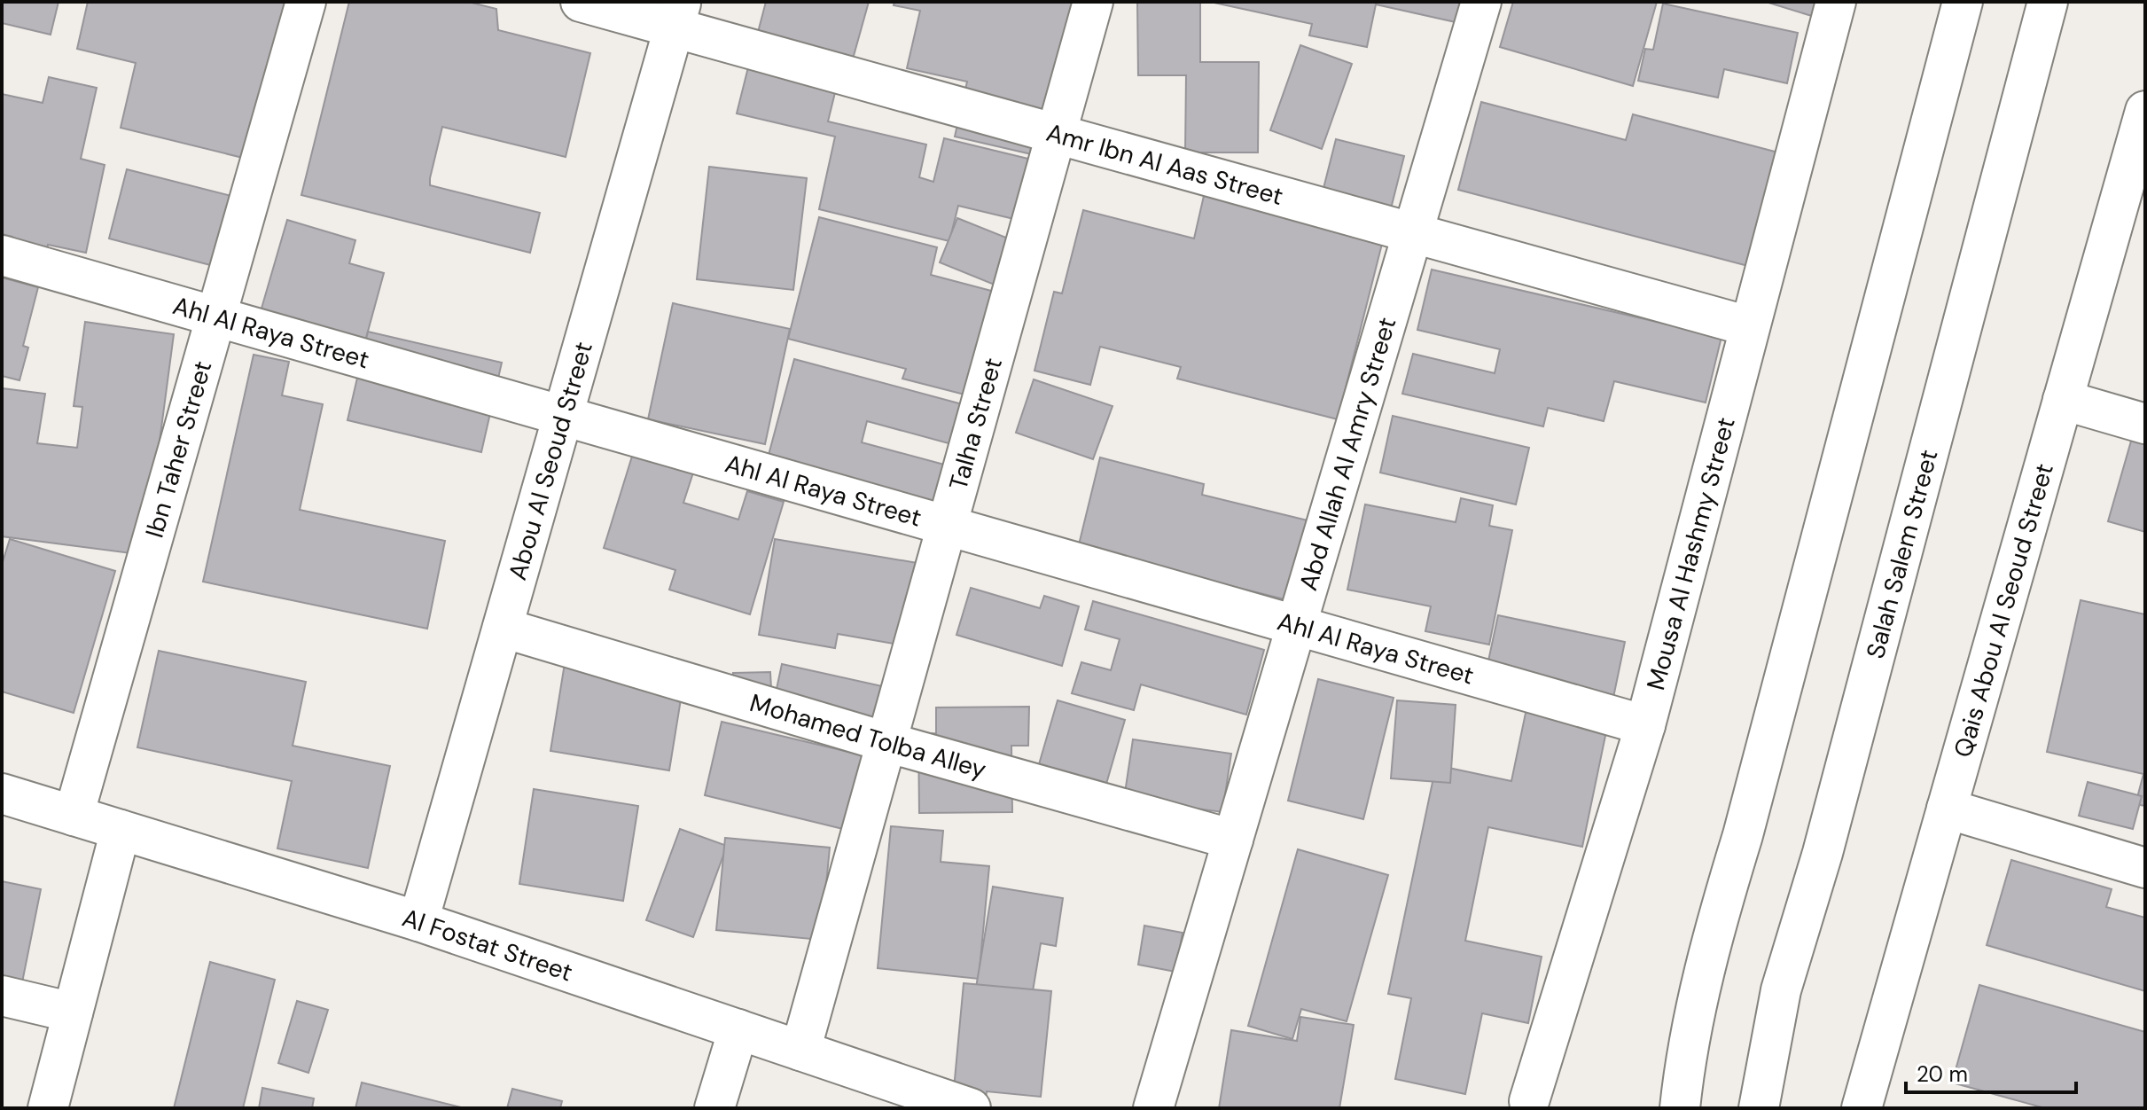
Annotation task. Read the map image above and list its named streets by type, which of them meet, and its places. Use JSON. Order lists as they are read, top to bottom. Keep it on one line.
{"streets":{"main road":["Amr Ibn Al Aas Street","Ahl Al Raya Street","Talha Street","Ibn Taher Street","Abd Allah Al Amry Street","Abou Al Seoud Street","Mousa Al Hashmy Street","Salah Salem Street","Qais Abou Al Seoud Street","Mohamed Tolba Alley","Al Fostat Street"]},"crossings":[["Amr Ibn Al Aas Street","Talha Street"],["Amr Ibn Al Aas Street","Abd Allah Al Amry Street"],["Amr Ibn Al Aas Street","Abou Al Seoud Street"],["Amr Ibn Al Aas Street","Mousa Al Hashmy Street"],["Ahl Al Raya Street","Talha Street"],["Ahl Al Raya Street","Ibn Taher Street"],["Ahl Al Raya Street","Abd Allah Al Amry Street"],["Ahl Al Raya Street","Abou Al Seoud Street"],["Ahl Al Raya Street","Mousa Al Hashmy Street"],["Talha Street","Mohamed Tolba Alley"],["Talha Street","Al Fostat Street"],["Ibn Taher Street","Al Fostat Street"],["Abd Allah Al Amry Street","Mohamed Tolba Alley"],["Abou Al Seoud Street","Mohamed Tolba Alley"],["Abou Al Seoud Street","Al Fostat Street"]],"scale_bar":"20 m"}
